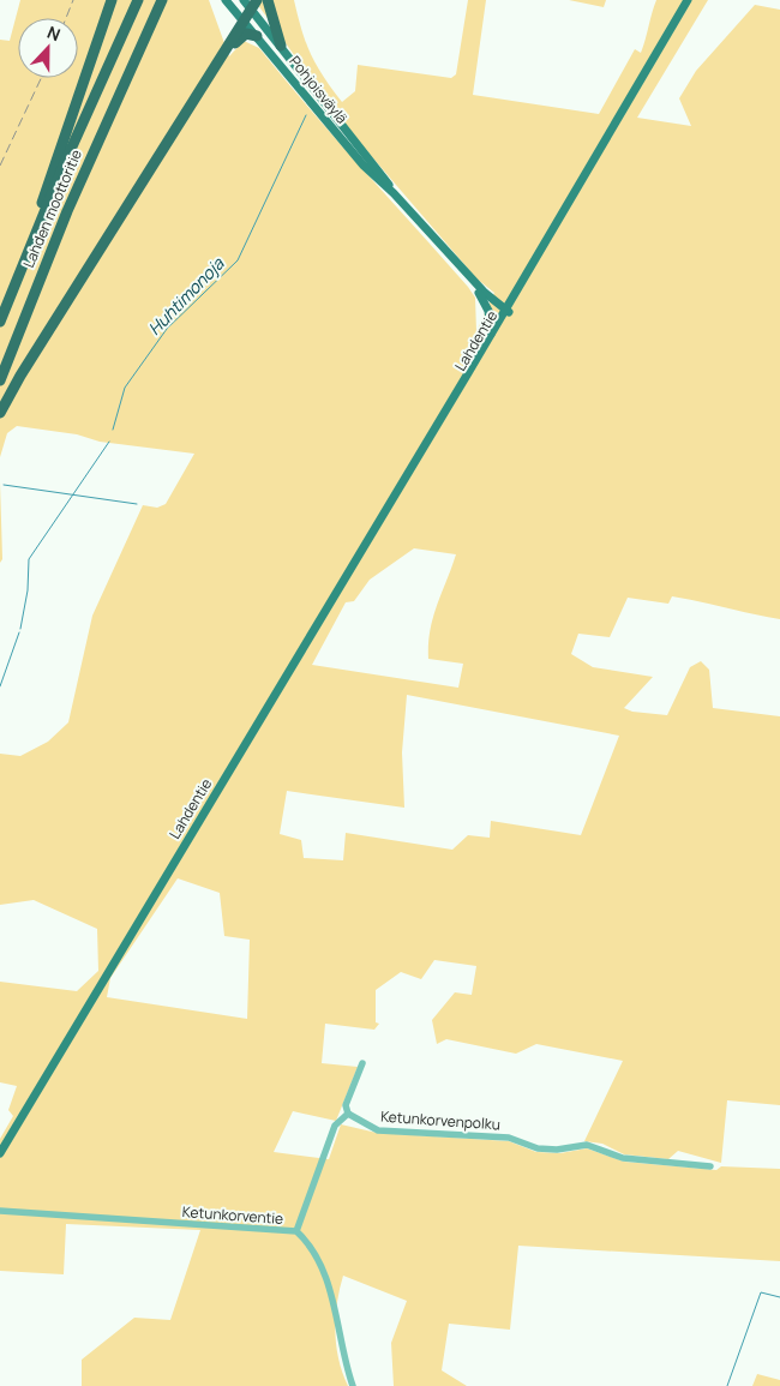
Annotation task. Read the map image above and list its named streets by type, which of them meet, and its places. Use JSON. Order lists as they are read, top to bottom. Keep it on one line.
{"streets":{"highway":["Lahden moottoritie"],"main road":["Pohjoisväylä","Lahdentie"],"street":["Ketunkorvenpolku","Ketunkorventie"]},"crossings":[["Pohjoisväylä","Lahdentie"]],"water":["Huhtimonoja"],"north":"top"}
